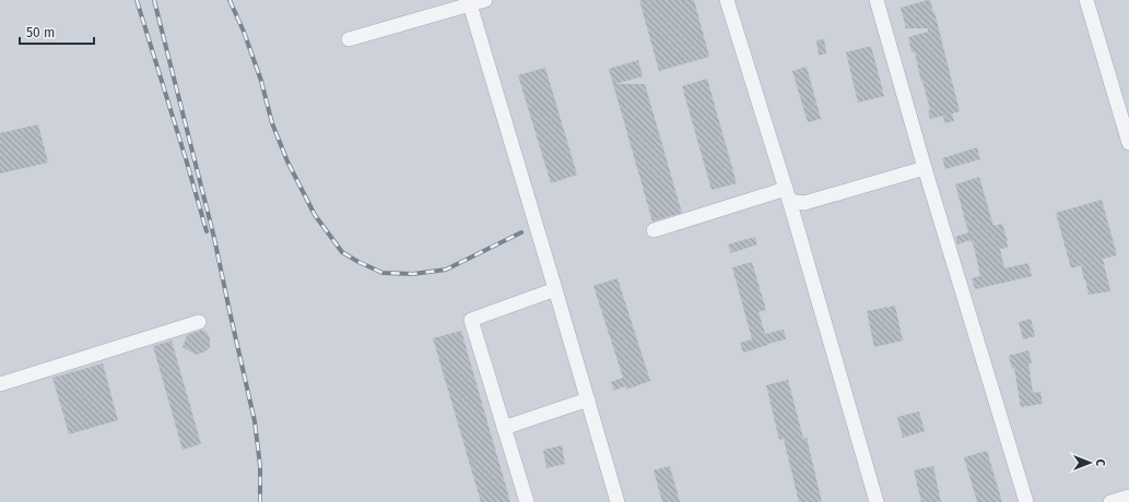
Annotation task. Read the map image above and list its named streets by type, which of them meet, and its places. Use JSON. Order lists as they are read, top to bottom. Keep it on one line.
{"scale_bar":"50 m","north":"right"}
